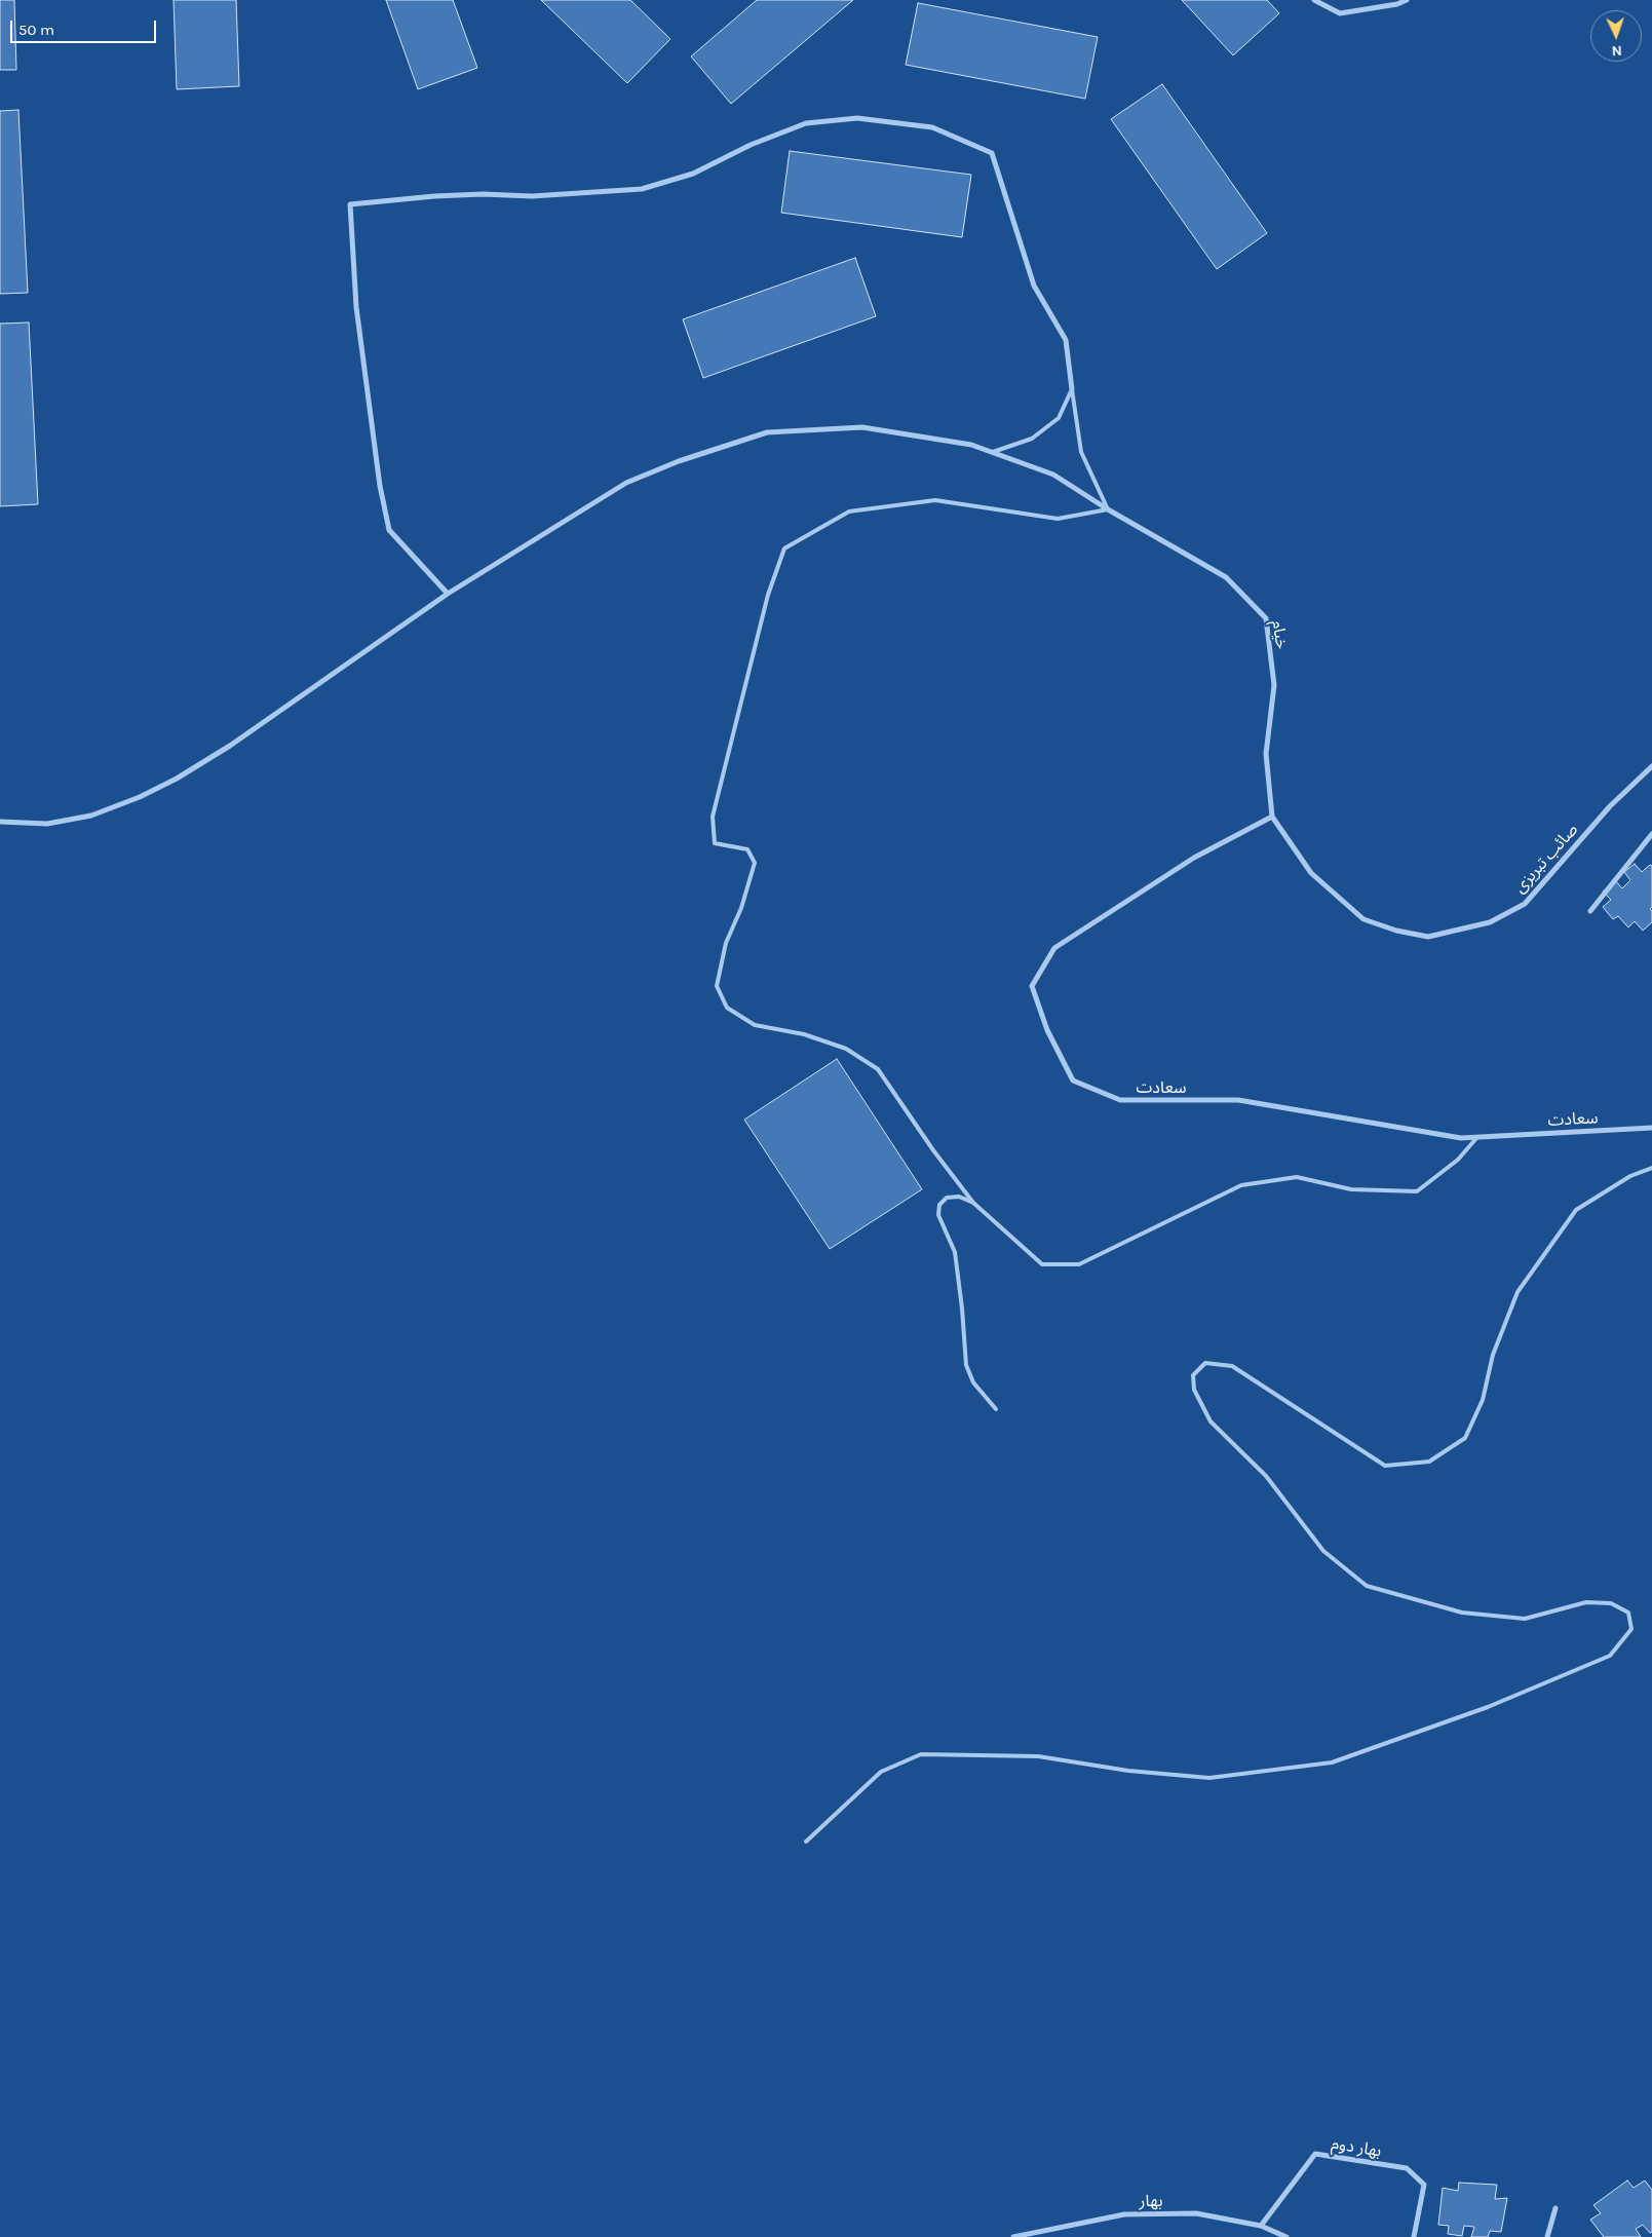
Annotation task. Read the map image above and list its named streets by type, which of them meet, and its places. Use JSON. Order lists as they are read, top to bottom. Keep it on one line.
{"streets":{"street":["خیام","صائب تبریزی","سعادت","بهار دوم","بهار"]},"crossings":[["خیام","صائب تبریزی"],["خیام","سعادت"],["صائب تبریزی","سعادت"],["بهار دوم","بهار"]],"scale_bar":"50 m","north":"bottom"}
